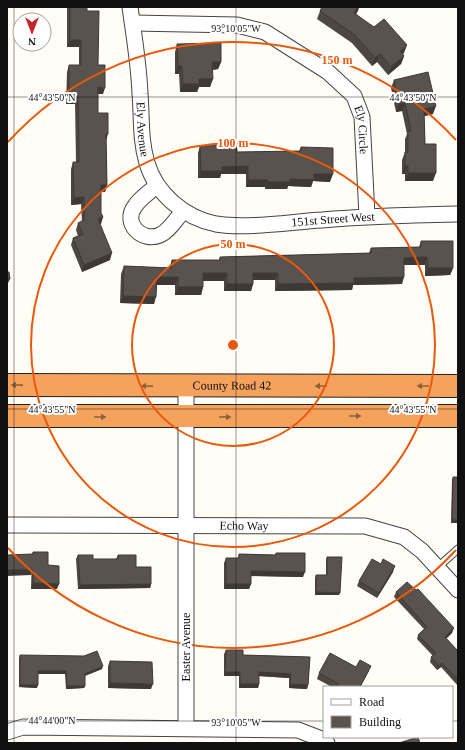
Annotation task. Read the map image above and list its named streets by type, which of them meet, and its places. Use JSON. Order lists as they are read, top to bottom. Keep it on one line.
{"streets":{"highway":["County Road 42"],"street":["Ely Avenue","Ely Circle","151st Street West","Echo Way","Easter Avenue"]},"crossings":[["Ely Avenue","Ely Circle"],["Ely Avenue","151st Street West"],["Ely Circle","151st Street West"],["County Road 42","Easter Avenue"],["Echo Way","Easter Avenue"]],"legend":["Road","Building"],"north":"bottom","coordinates":["93°10'05\"W","44°43'50\"N","44°43'55\"N","44°44'00\"N"],"rings":["150 m","100 m","50 m"]}
